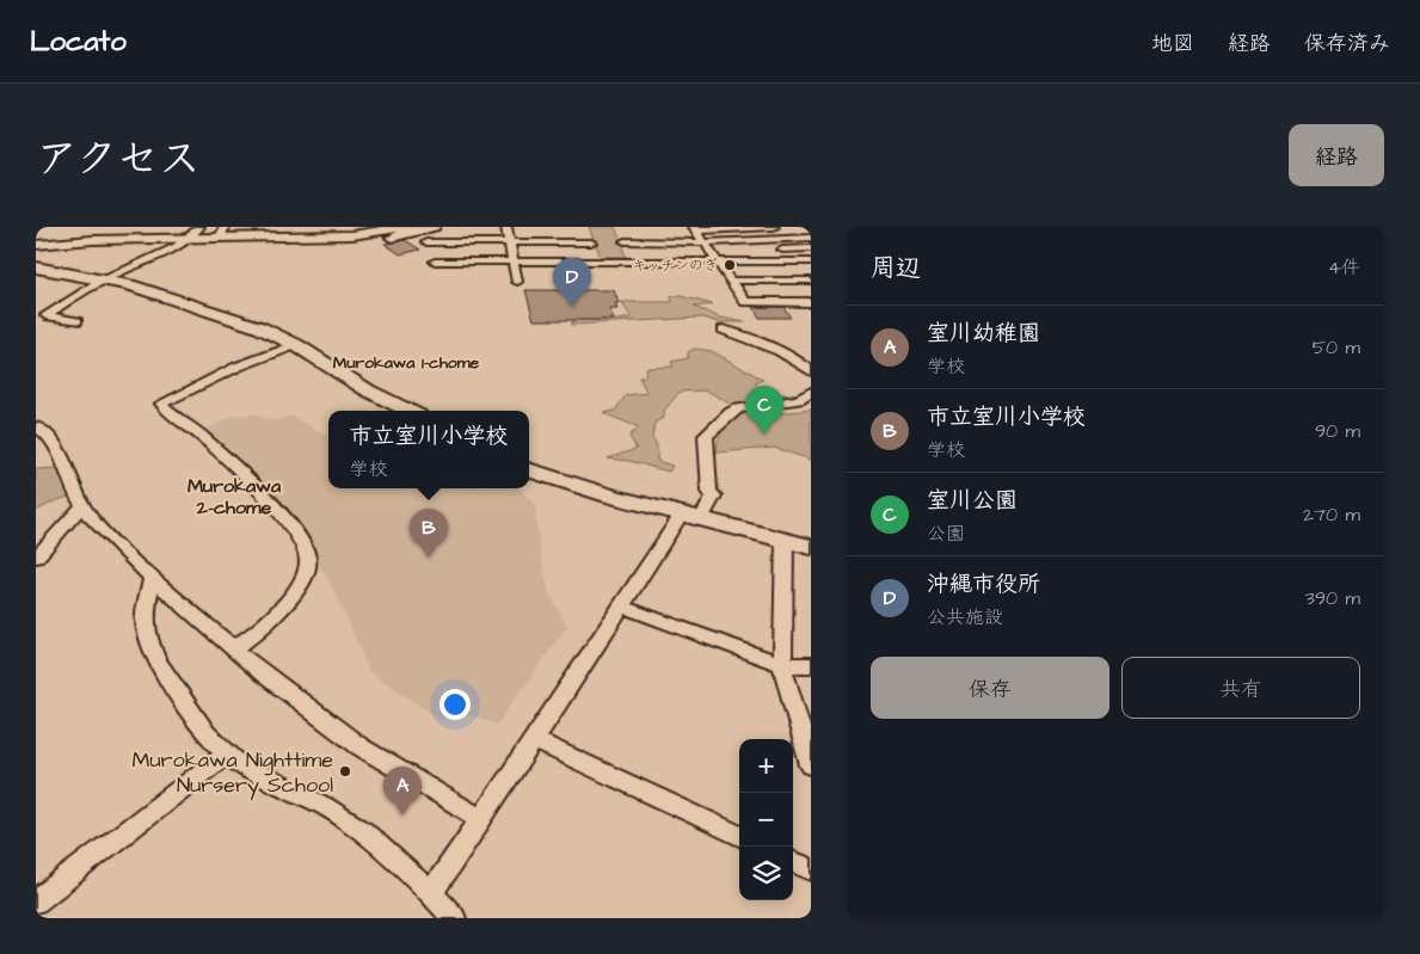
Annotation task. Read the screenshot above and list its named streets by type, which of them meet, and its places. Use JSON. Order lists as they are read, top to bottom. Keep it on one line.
{"districts":["Murokawa 1-chome","Murokawa 2-chome"],"places":["キッチンのぎ","Murokawa Nighttime Nursery School"],"page":{"header":"Locato","nav":["地図","経路","保存済み"],"title":"アクセス","buttons":["経路",["保存","共有"]],"heading":["周辺","4件"],"pins":["D","C","B","A"],"list":[{"mark":"A","name":"室川幼稚園","note":"学校","value":"50 m"},{"mark":"B","name":"市立室川小学校","note":"学校","value":"90 m"},{"mark":"C","name":"室川公園","note":"公園","value":"270 m"},{"mark":"D","name":"沖縄市役所","note":"公共施設","value":"390 m"}],"popup":["市立室川小学校","学校"],"map_buttons":["+","−"]}}
